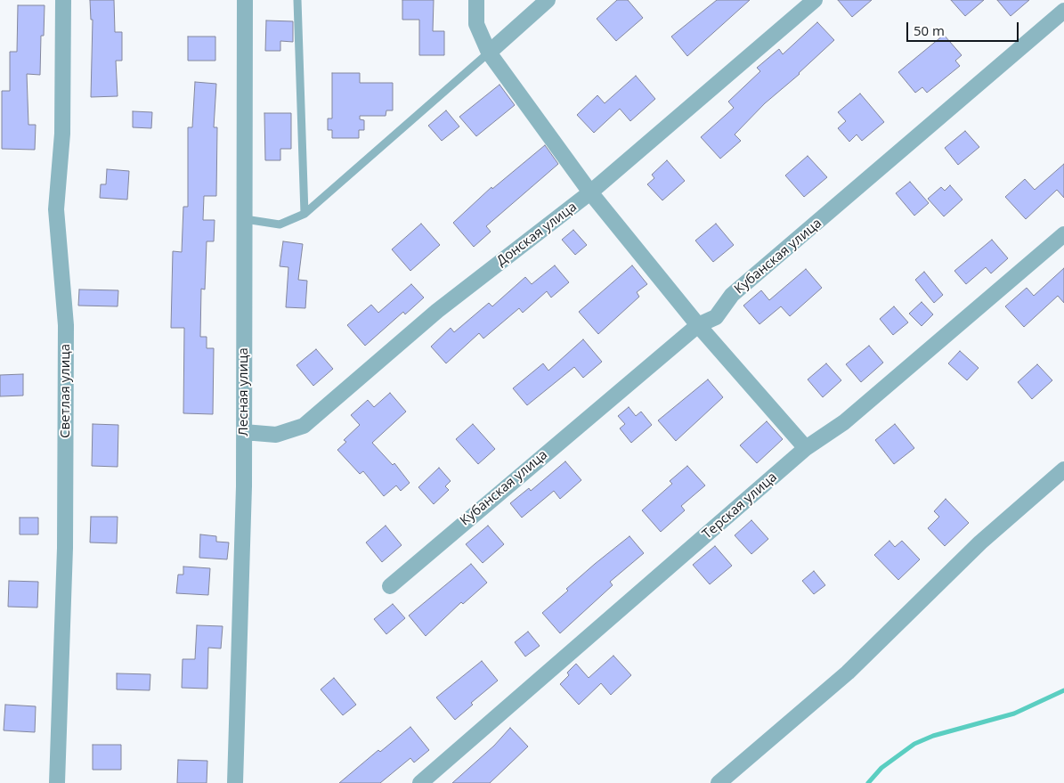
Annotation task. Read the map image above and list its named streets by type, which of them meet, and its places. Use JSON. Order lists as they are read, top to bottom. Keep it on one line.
{"streets":{"street":["Донская улица","Кубанская улица","Светлая улица","Лесная улица","Терская улица"]},"crossings":[["Донская улица","Лесная улица"]],"scale_bar":"50 m"}
